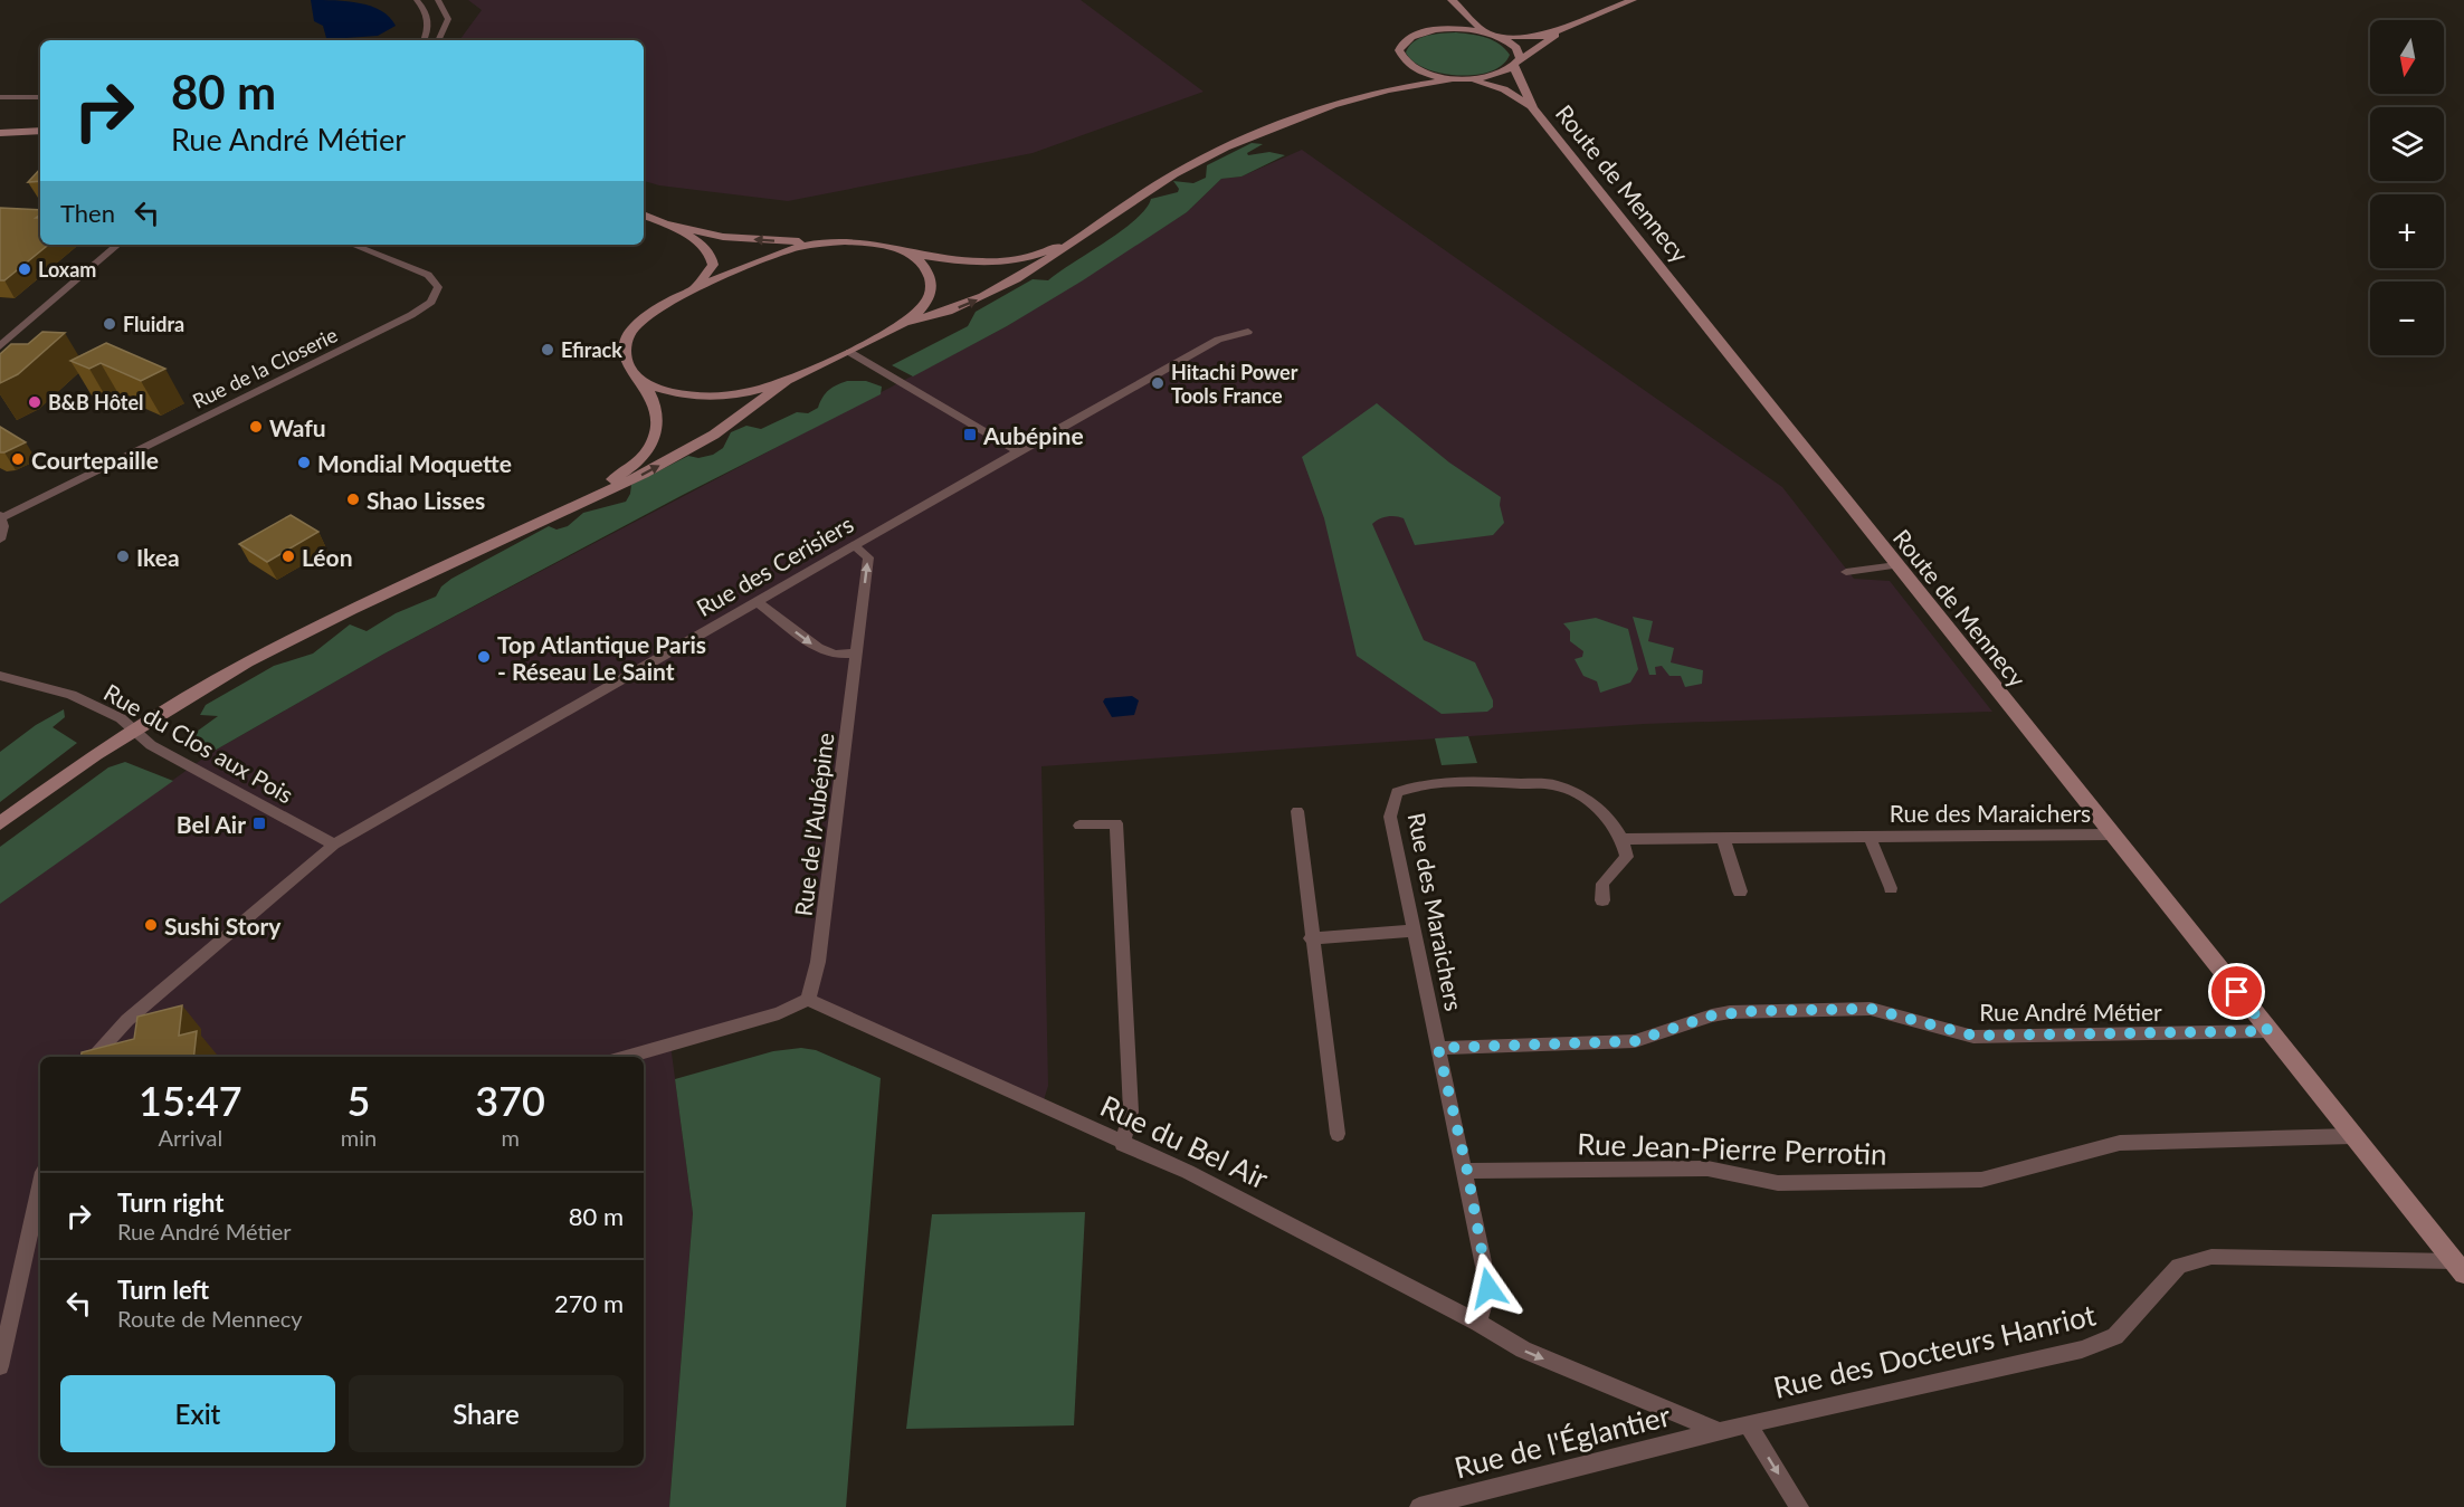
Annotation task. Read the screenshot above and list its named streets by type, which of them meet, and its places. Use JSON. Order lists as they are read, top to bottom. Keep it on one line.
{"streets":{"main road":["Route de Mennecy"],"street":["Rue de la Closerie","Rue des Cerisiers","Rue du Clos aux Pois","Rue des Maraichers","Rue de l'Aubépine","Rue André Métier","Rue du Bel Air","Rue Jean-Pierre Perrotin","Rue des Docteurs Hanriot","Rue de l'Églantier"]},"crossings":[["Route de Mennecy","Rue des Maraichers"],["Route de Mennecy","Rue André Métier"],["Route de Mennecy","Rue Jean-Pierre Perrotin"],["Route de Mennecy","Rue des Docteurs Hanriot"],["Rue des Cerisiers","Rue du Clos aux Pois"],["Rue des Cerisiers","Rue de l'Aubépine"],["Rue des Maraichers","Rue André Métier"],["Rue des Maraichers","Rue du Bel Air"],["Rue des Maraichers","Rue Jean-Pierre Perrotin"],["Rue de l'Aubépine","Rue du Bel Air"],["Rue du Bel Air","Rue des Docteurs Hanriot"],["Rue du Bel Air","Rue de l'Églantier"],["Rue des Docteurs Hanriot","Rue de l'Églantier"]],"places":{"other":["Loxam","Fluidra","Efirack","Hitachi Power Tools France","B&B Hôtel","Wafu","Courtepaille","Mondial Moquette","Shao Lisses","Ikea","Léon","Top Atlantique Paris - Réseau Le Saint","Sushi Story"],"transit":["Aubépine","Bel Air"]},"north":"bottom","page":{"map_buttons":["+","−"],"turn":["80 m","Rue André Métier"],"then":"Then","eta":["15:47","Arrival","5","min","370","m"],"list":[{"name":"Turn right","note":"Rue André Métier","value":"80 m"},{"name":"Turn left","note":"Route de Mennecy","value":"270 m"}],"buttons":["Exit","Share"]}}
